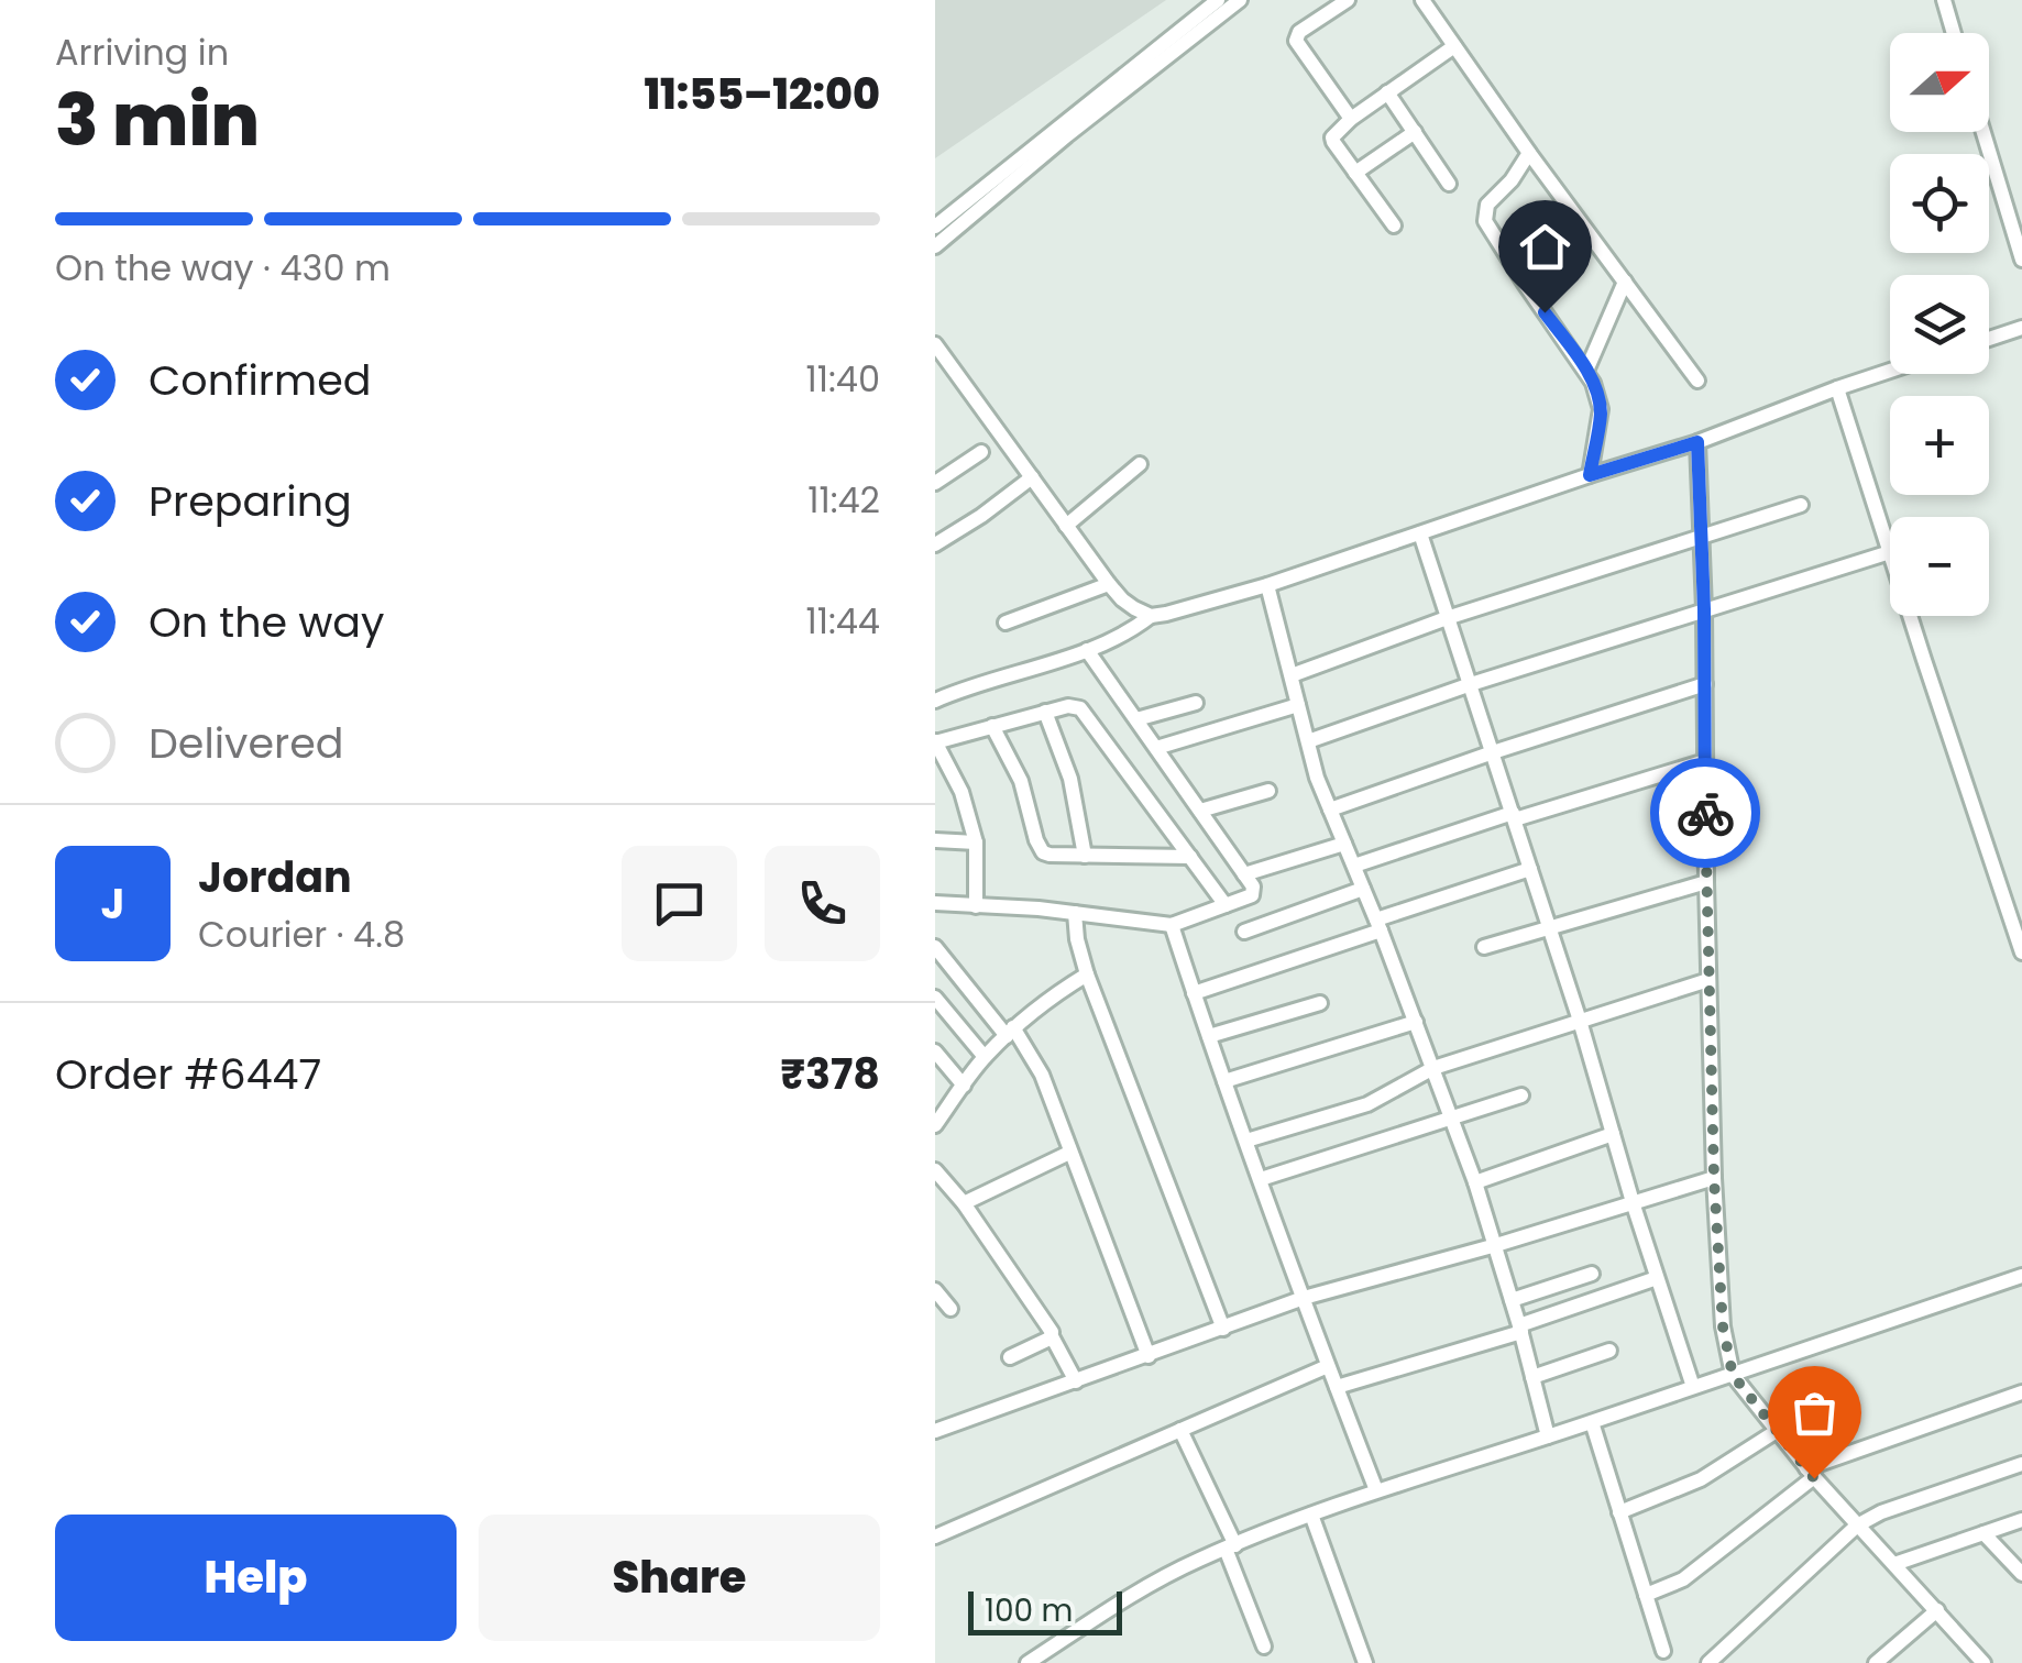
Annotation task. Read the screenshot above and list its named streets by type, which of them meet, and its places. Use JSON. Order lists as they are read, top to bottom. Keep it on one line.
{"scale_bar":"100 m","north":"right","page":{"heading":["3 min","Arriving in","11:55–12:00"],"panel":["Jordan","Courier · 4.8","Order #6447","₹378"],"map_buttons":["+","−"],"bar":"On the way · 430 m","list":[["Confirmed","11:40"],["Preparing","11:42"],["On the way","11:44"],"Delivered"],"round":"J","buttons":["Help","Share"],"scale":"100 m"}}
